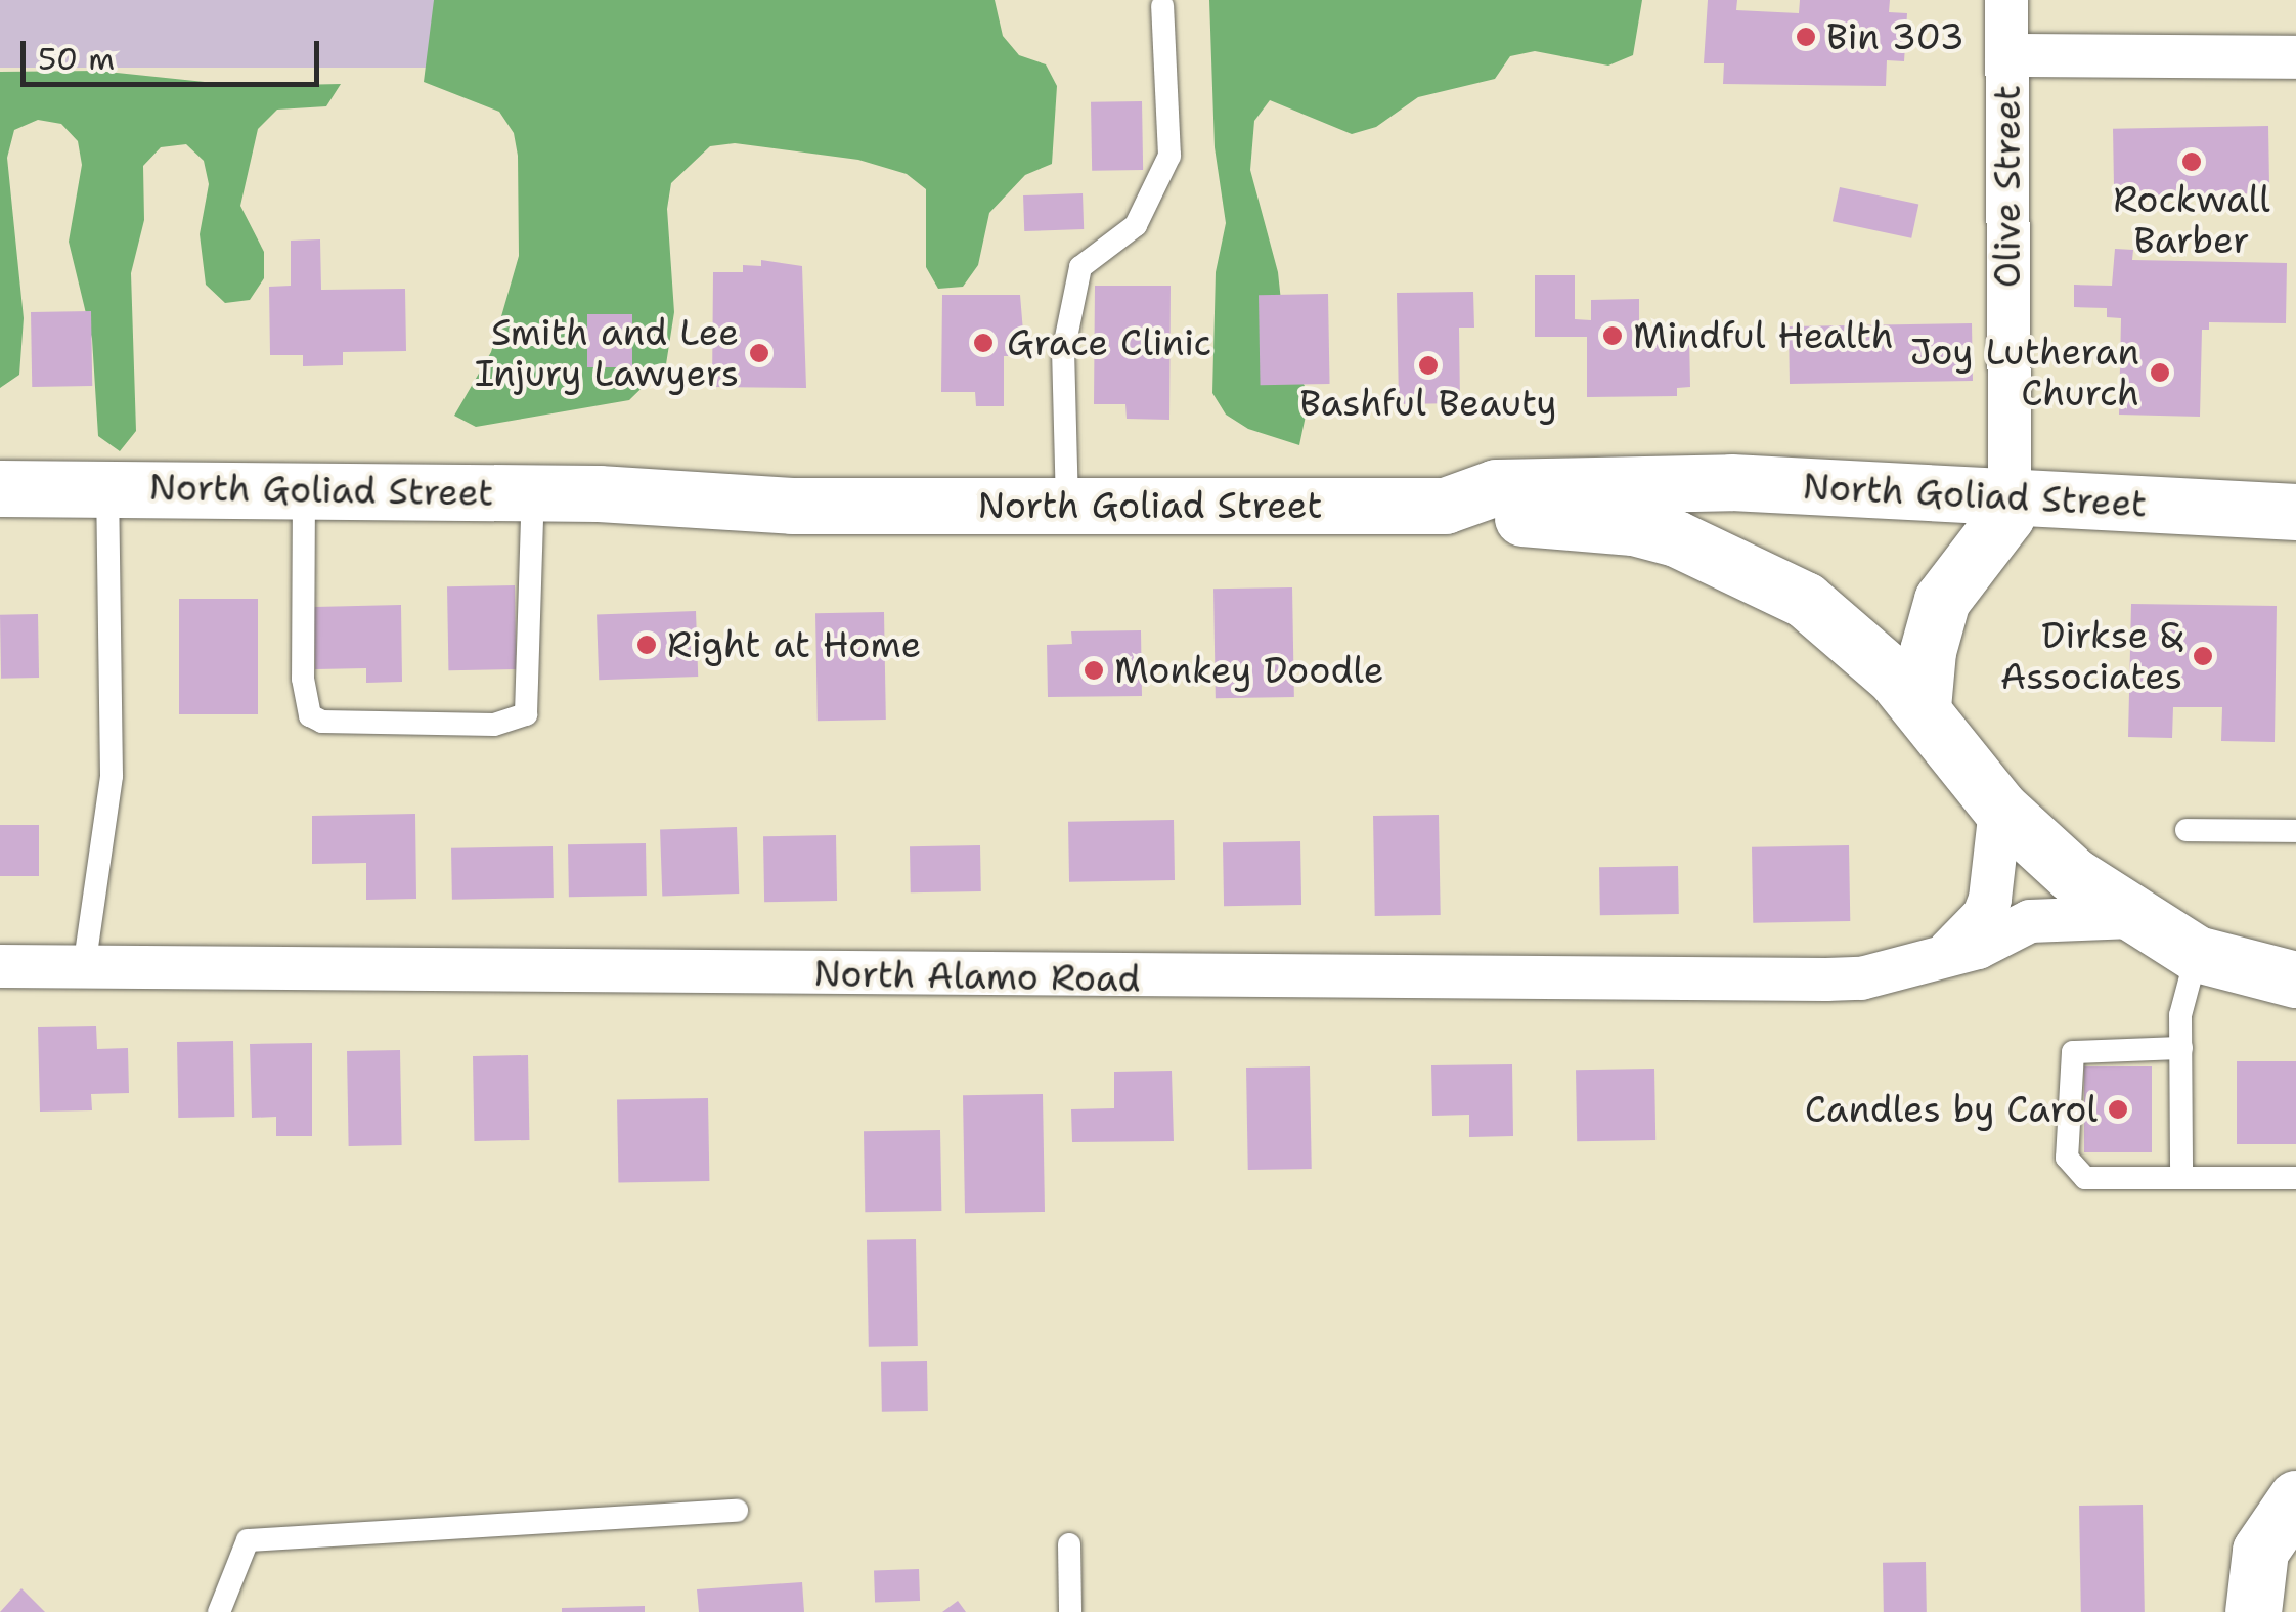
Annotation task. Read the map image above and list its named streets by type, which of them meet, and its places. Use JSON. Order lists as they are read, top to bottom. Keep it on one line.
{"streets":{"main road":["North Goliad Street"],"street":["Olive Street","North Alamo Road"]},"crossings":[["Olive Street","North Goliad Street"]],"places":["Bin 303","Rockwall Barber","Mindful Health","Grace Clinic","Smith and Lee Injury Lawyers","Bashful Beauty","Joy Lutheran Church","Right at Home","Dirkse & Associates","Monkey Doodle","Candles by Carol"],"scale_bar":"50 m"}
